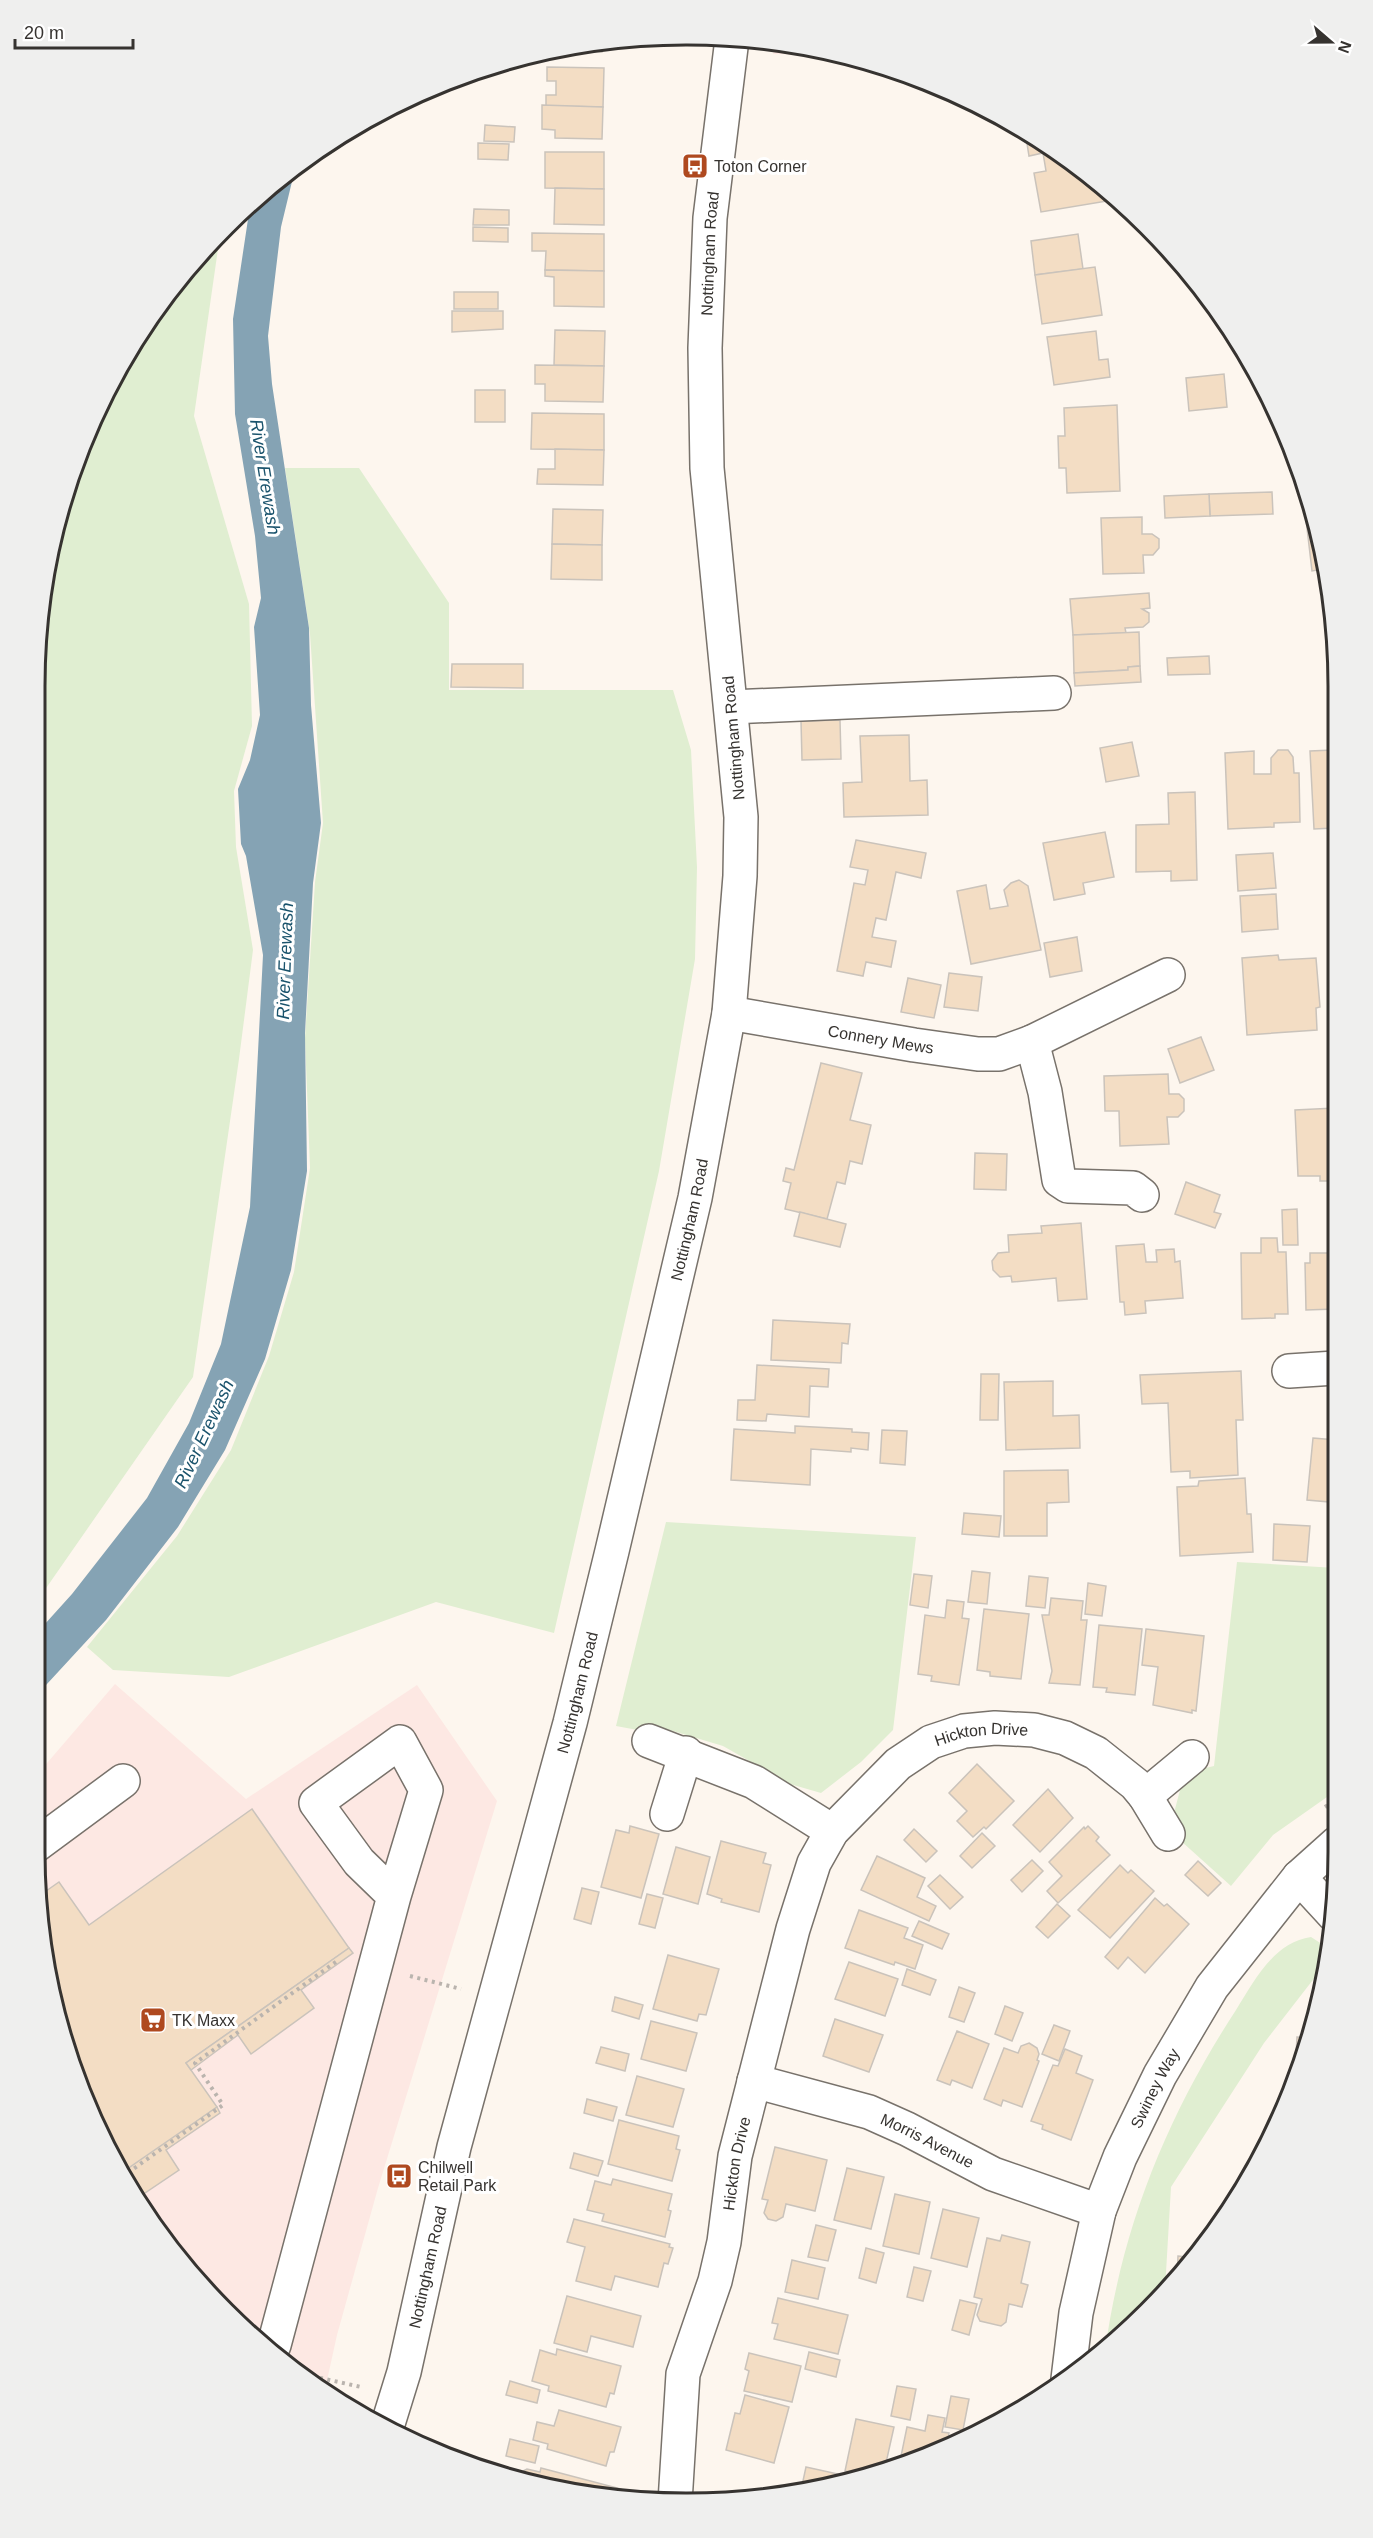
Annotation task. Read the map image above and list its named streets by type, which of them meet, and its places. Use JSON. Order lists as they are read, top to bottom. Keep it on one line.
{"streets":{"street":["Nottingham Road","Connery Mews","Hickton Drive","Swiney Way","Morris Avenue"]},"crossings":[["Nottingham Road","Connery Mews"],["Hickton Drive","Morris Avenue"],["Swiney Way","Morris Avenue"]],"water":["River Erewash"],"places":{"bus stop":["Toton Corner","Chilwell Retail Park"],"supermarket":["TK Maxx"]},"scale_bar":"20 m","north":"right"}
